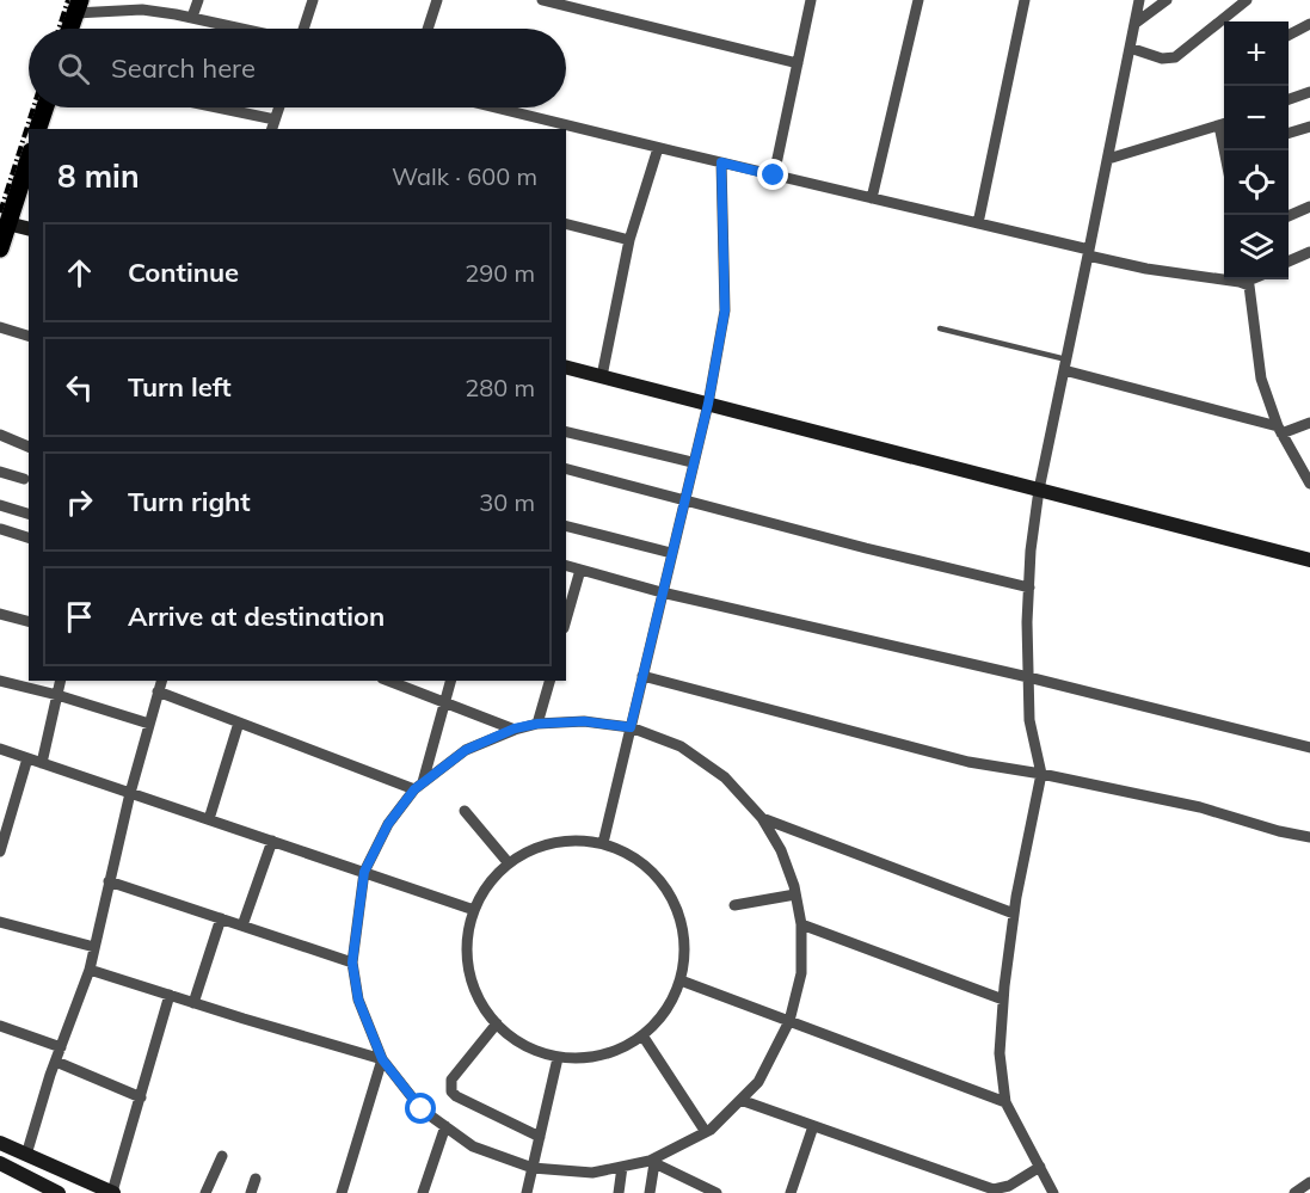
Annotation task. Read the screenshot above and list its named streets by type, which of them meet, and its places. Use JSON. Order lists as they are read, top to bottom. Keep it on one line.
{"page":{"map_buttons":["+","−"],"search":"Search here","heading":["8 min","Walk · 600 m"],"list":[["Continue","290 m"],["Turn left","280 m"],["Turn right","30 m"],"Arrive at destination"]}}
